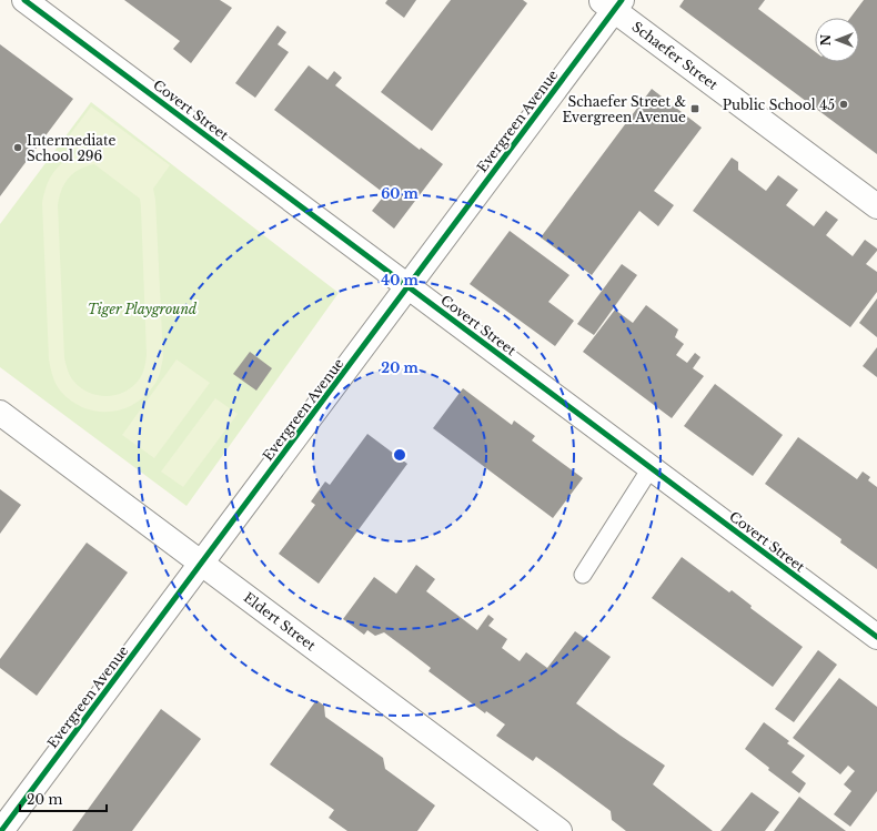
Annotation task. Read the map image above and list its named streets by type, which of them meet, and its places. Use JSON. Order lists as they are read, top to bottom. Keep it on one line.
{"streets":{"street":["Schaefer Street","Covert Street","Evergreen Avenue","Eldert Street"]},"crossings":[["Schaefer Street","Evergreen Avenue"],["Covert Street","Evergreen Avenue"],["Evergreen Avenue","Eldert Street"]],"parks":["Tiger Playground"],"places":{"other":["Public School 45","Intermediate School 296"],"transit":["Schaefer Street & Evergreen Avenue"]},"scale_bar":"20 m","north":"left","rings":["60 m","40 m","20 m"]}
